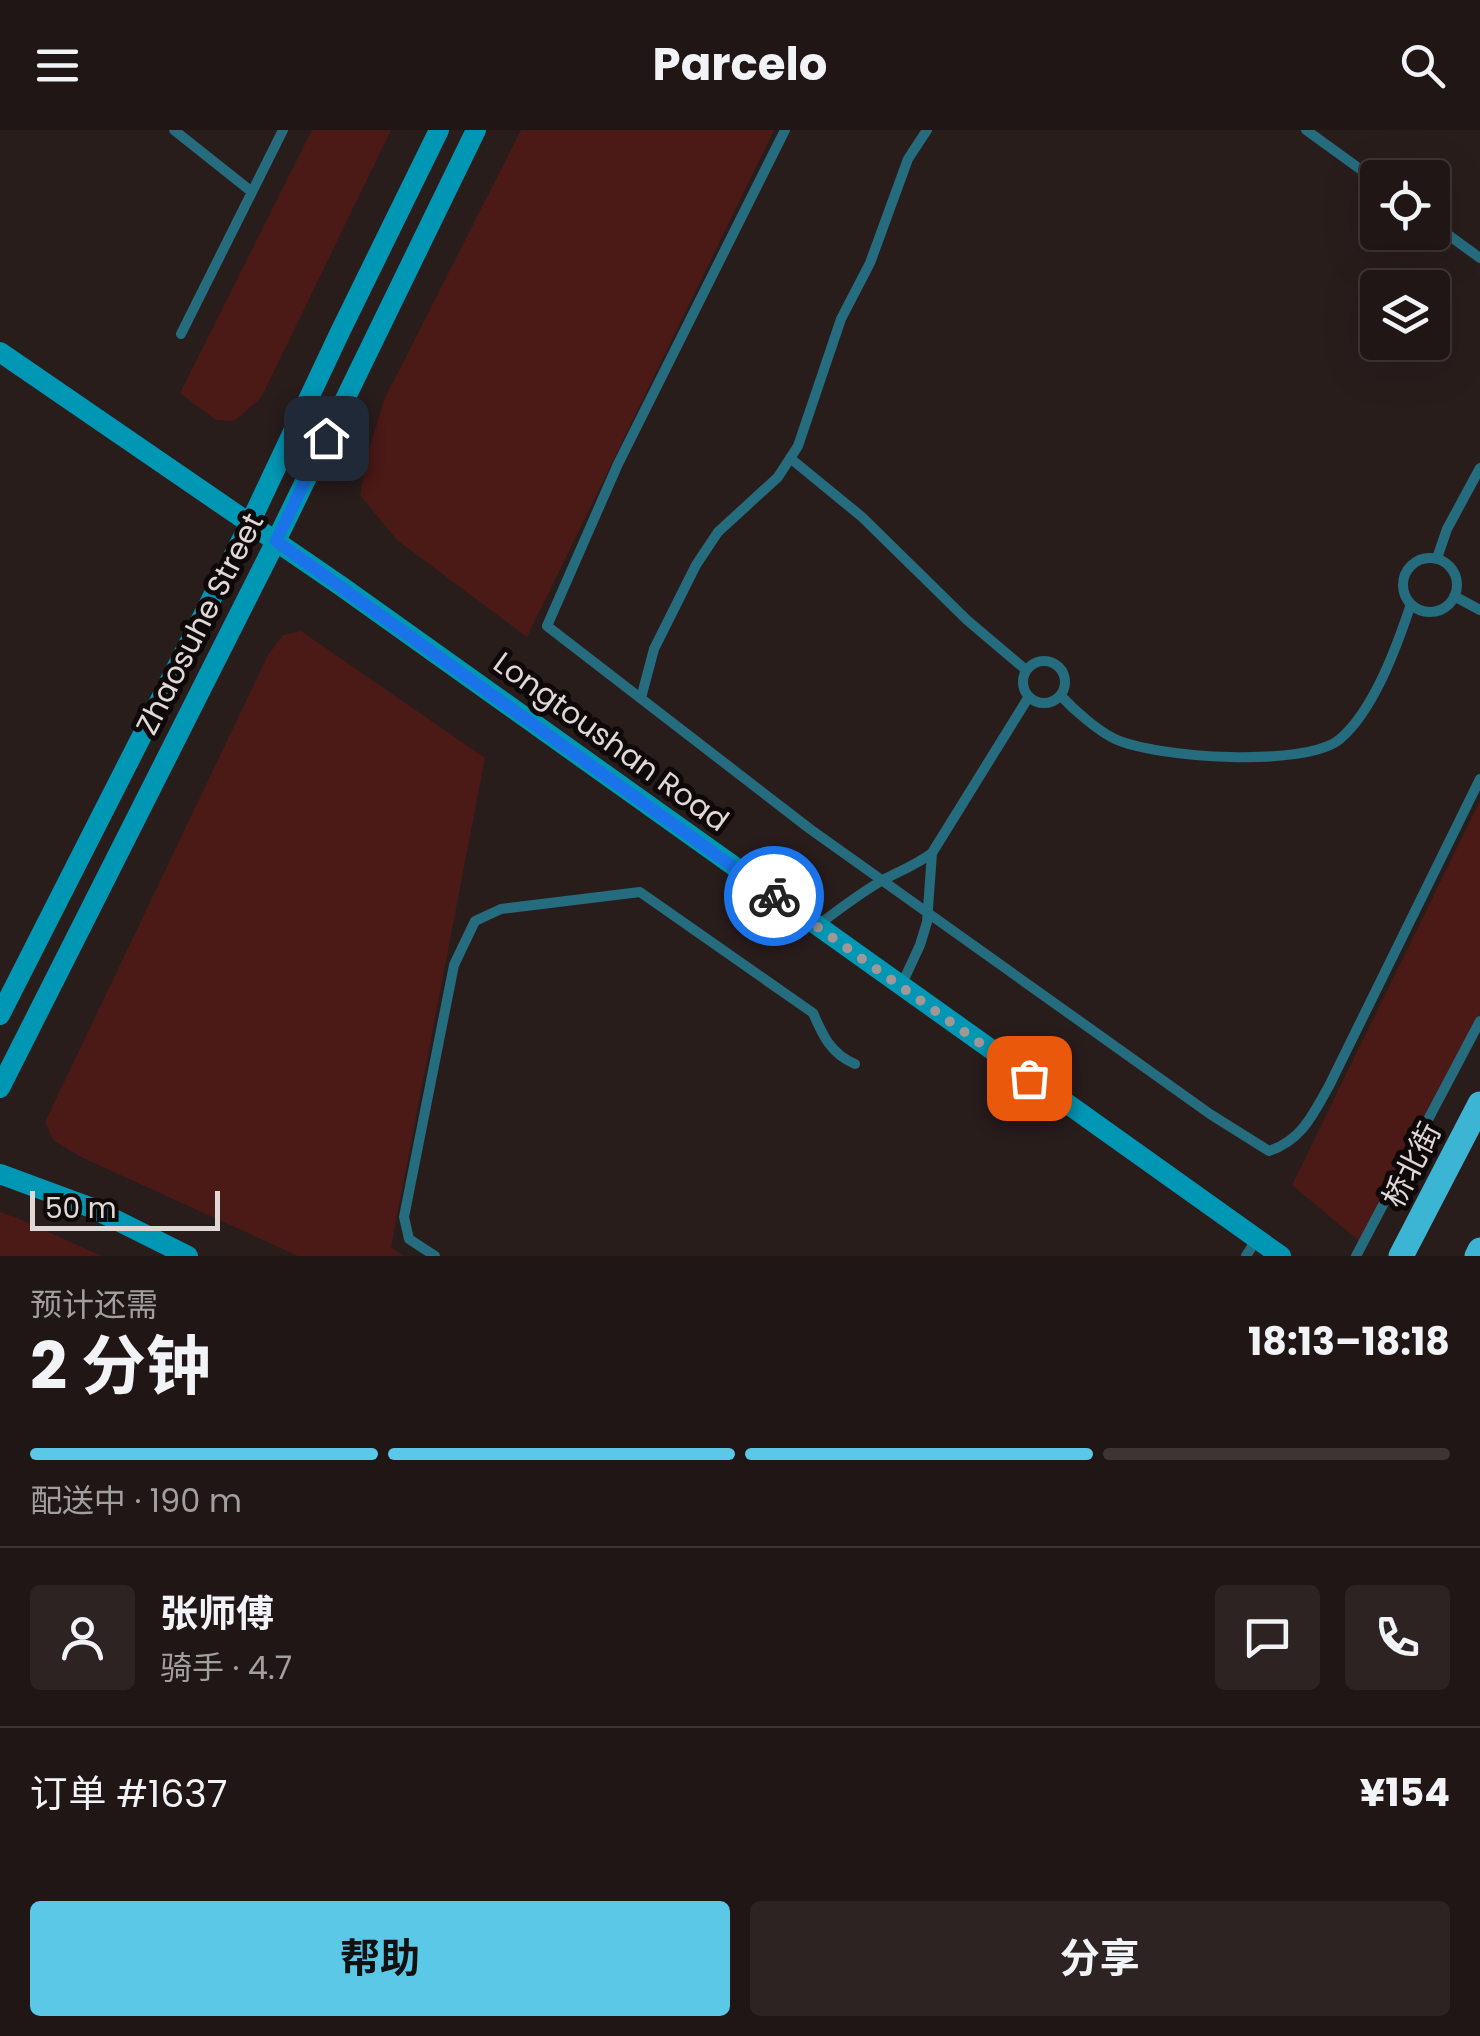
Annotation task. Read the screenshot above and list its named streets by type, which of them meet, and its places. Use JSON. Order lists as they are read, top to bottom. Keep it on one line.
{"streets":{"main road":["桥北街"],"street":["Zhaosuhe Street","Longtoushan Road"]},"crossings":[["Zhaosuhe Street","Longtoushan Road"]],"scale_bar":"50 m","page":{"header":"Parcelo","scale":"50 m","heading":["2 分钟","预计还需","18:13–18:18"],"panel":["张师傅","骑手 · 4.7","订单 #1637","¥154"],"bar":"配送中 · 190 m","buttons":["帮助","分享"]}}
